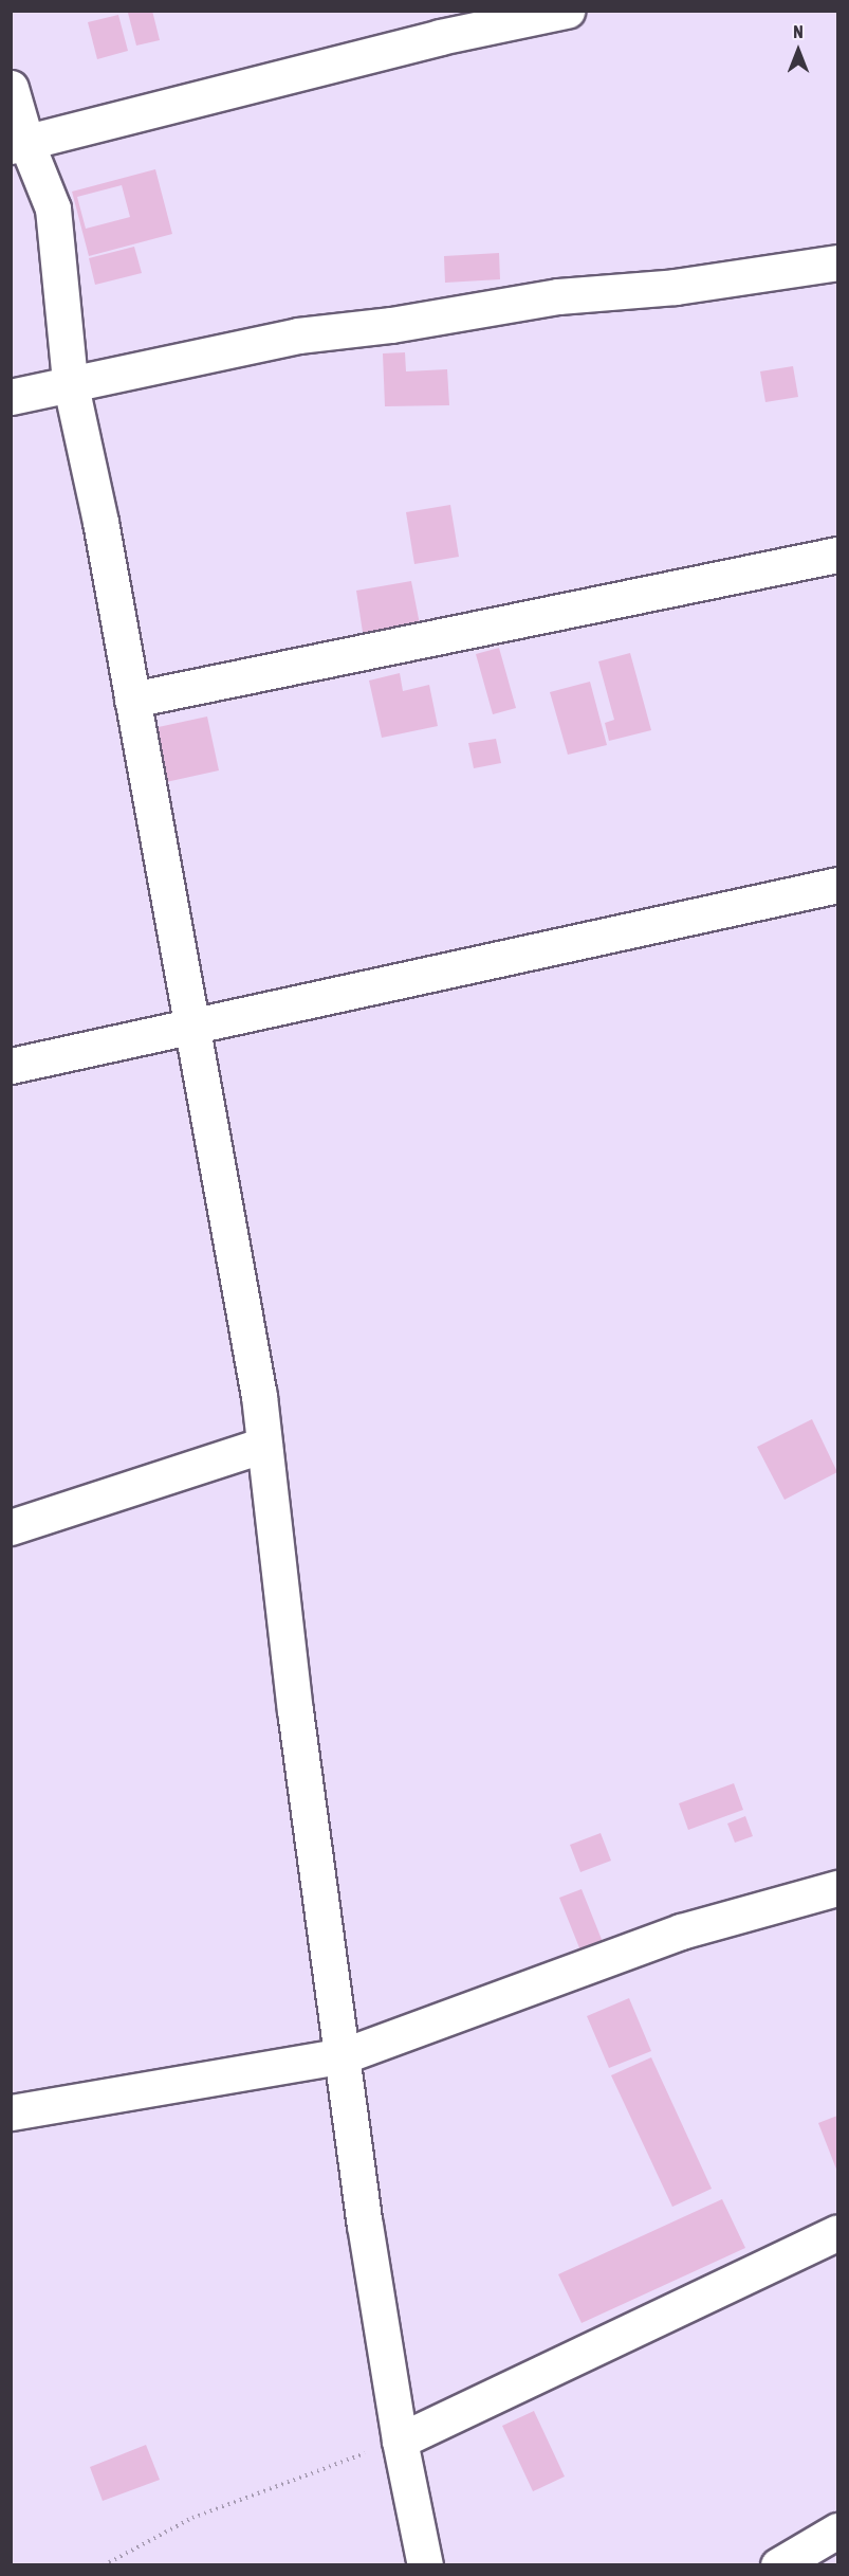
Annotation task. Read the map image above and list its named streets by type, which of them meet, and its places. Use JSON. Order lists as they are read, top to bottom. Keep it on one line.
{"north":"top"}
